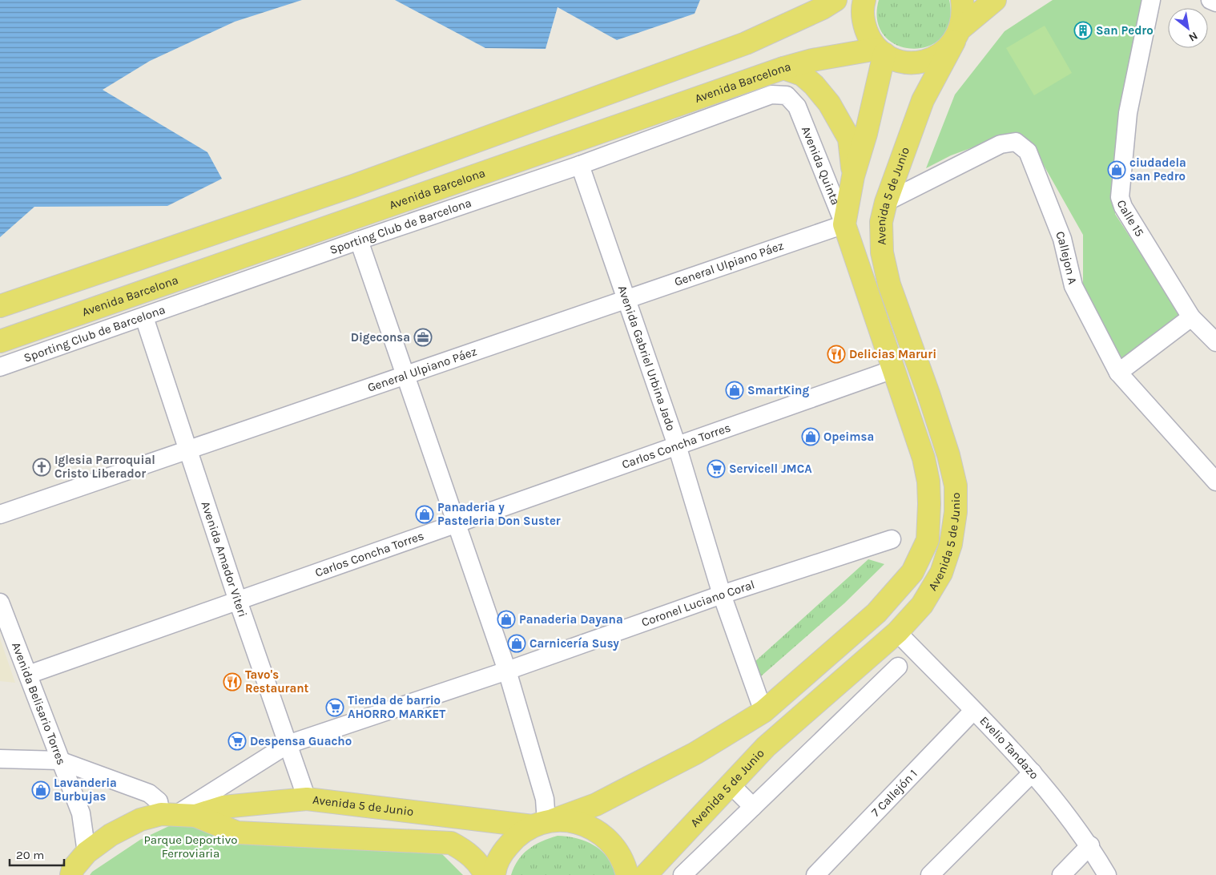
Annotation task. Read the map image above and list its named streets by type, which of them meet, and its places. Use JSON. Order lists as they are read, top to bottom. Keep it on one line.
{"streets":{"main road":["Avenida Barcelona","Avenida 5 de Junio"],"street":["Avenida Quinta","Calle 15","Sporting Club de Barcelona","Callejon A","General Ulpiano Páez","Avenida Gabriel Urbina Jado","Carlos Concha Torres","Avenida Amador Viteri","Coronel Luciano Coral","Avenida Belisario Torres","Evelio Tandazo","7 Callejón 1"]},"crossings":[["Avenida Barcelona","Avenida 5 de Junio"],["Avenida Quinta","Avenida 5 de Junio"],["Avenida Quinta","Sporting Club de Barcelona"],["Avenida Quinta","General Ulpiano Páez"],["Avenida 5 de Junio","Callejon A"],["Avenida 5 de Junio","General Ulpiano Páez"],["Avenida 5 de Junio","Avenida Gabriel Urbina Jado"],["Avenida 5 de Junio","Carlos Concha Torres"],["Avenida 5 de Junio","Avenida Amador Viteri"],["Avenida 5 de Junio","Coronel Luciano Coral"],["Avenida 5 de Junio","Avenida Belisario Torres"],["Avenida 5 de Junio","Evelio Tandazo"],["Sporting Club de Barcelona","Avenida Gabriel Urbina Jado"],["Sporting Club de Barcelona","Avenida Amador Viteri"],["General Ulpiano Páez","Avenida Gabriel Urbina Jado"],["General Ulpiano Páez","Avenida Amador Viteri"],["Avenida Gabriel Urbina Jado","Carlos Concha Torres"],["Avenida Gabriel Urbina Jado","Coronel Luciano Coral"],["Carlos Concha Torres","Avenida Amador Viteri"],["Carlos Concha Torres","Avenida Belisario Torres"],["Avenida Amador Viteri","Coronel Luciano Coral"],["Evelio Tandazo","7 Callejón 1"]],"parks":["Parque Deportivo Ferroviaria"],"places":{"building":["San Pedro"],"shop":["ciudadela san Pedro","SmartKing","Opeimsa","Panaderia y Pasteleria Don Suster","Panaderia Dayana","Carnicería Susy","Lavanderia Burbujas"],"office":["Digeconsa"],"restaurant":["Delicias Maruri","Tavo's Restaurant"],"church":["Iglesia Parroquial Cristo Liberador"],"supermarket":["Servicell JMCA","Tienda de barrio AHORRO MARKET","Despensa Guacho"]},"scale_bar":"20 m","north":"bottom right"}
